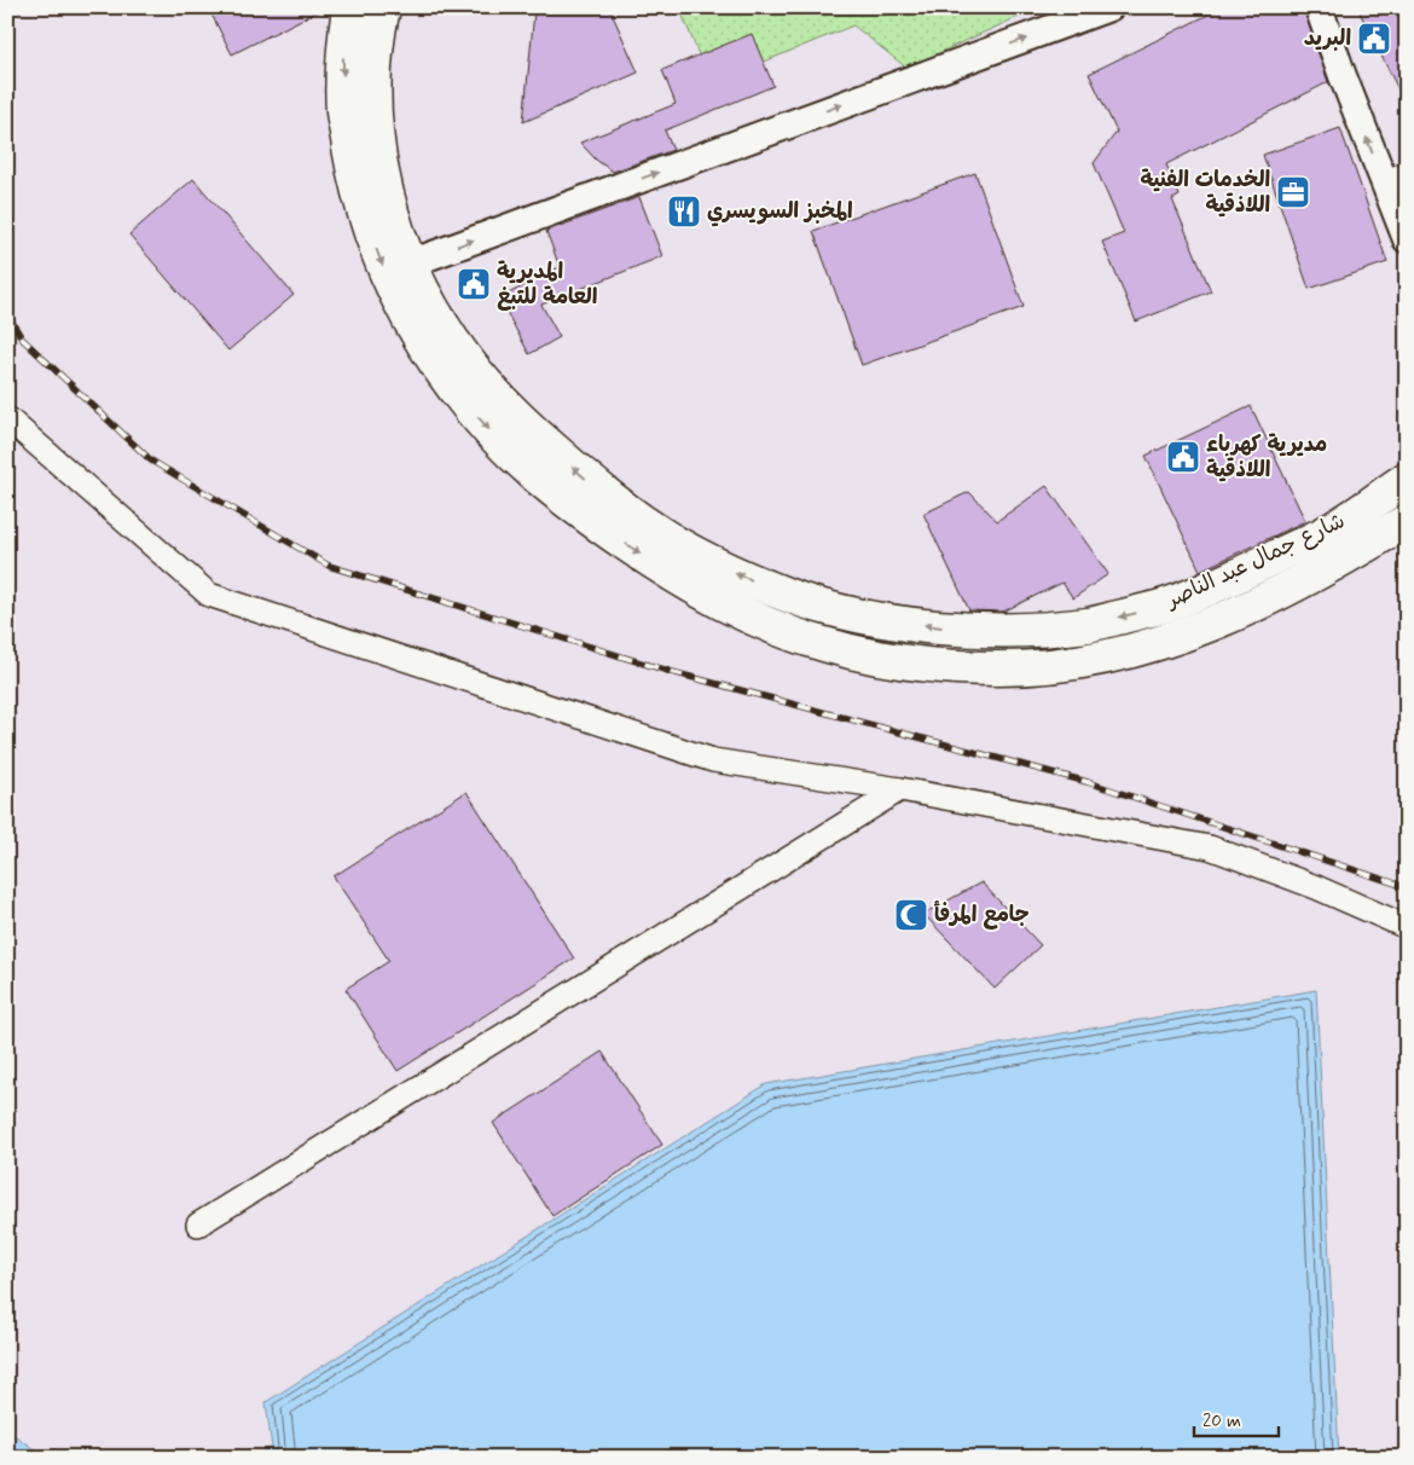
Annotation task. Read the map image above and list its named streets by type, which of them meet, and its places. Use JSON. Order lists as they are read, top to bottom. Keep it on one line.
{"streets":{"main road":["شارع جمال عبد الناصر"]},"places":{"public building":["البريد","المديرية العامة للتبغ","مديرية كهرباء اللاذقية"],"office":["الخدمات الفنية اللاذقية"],"restaurant":["المخبز السويسري"],"mosque":["جامع المرفأ"]},"scale_bar":"20 m"}
